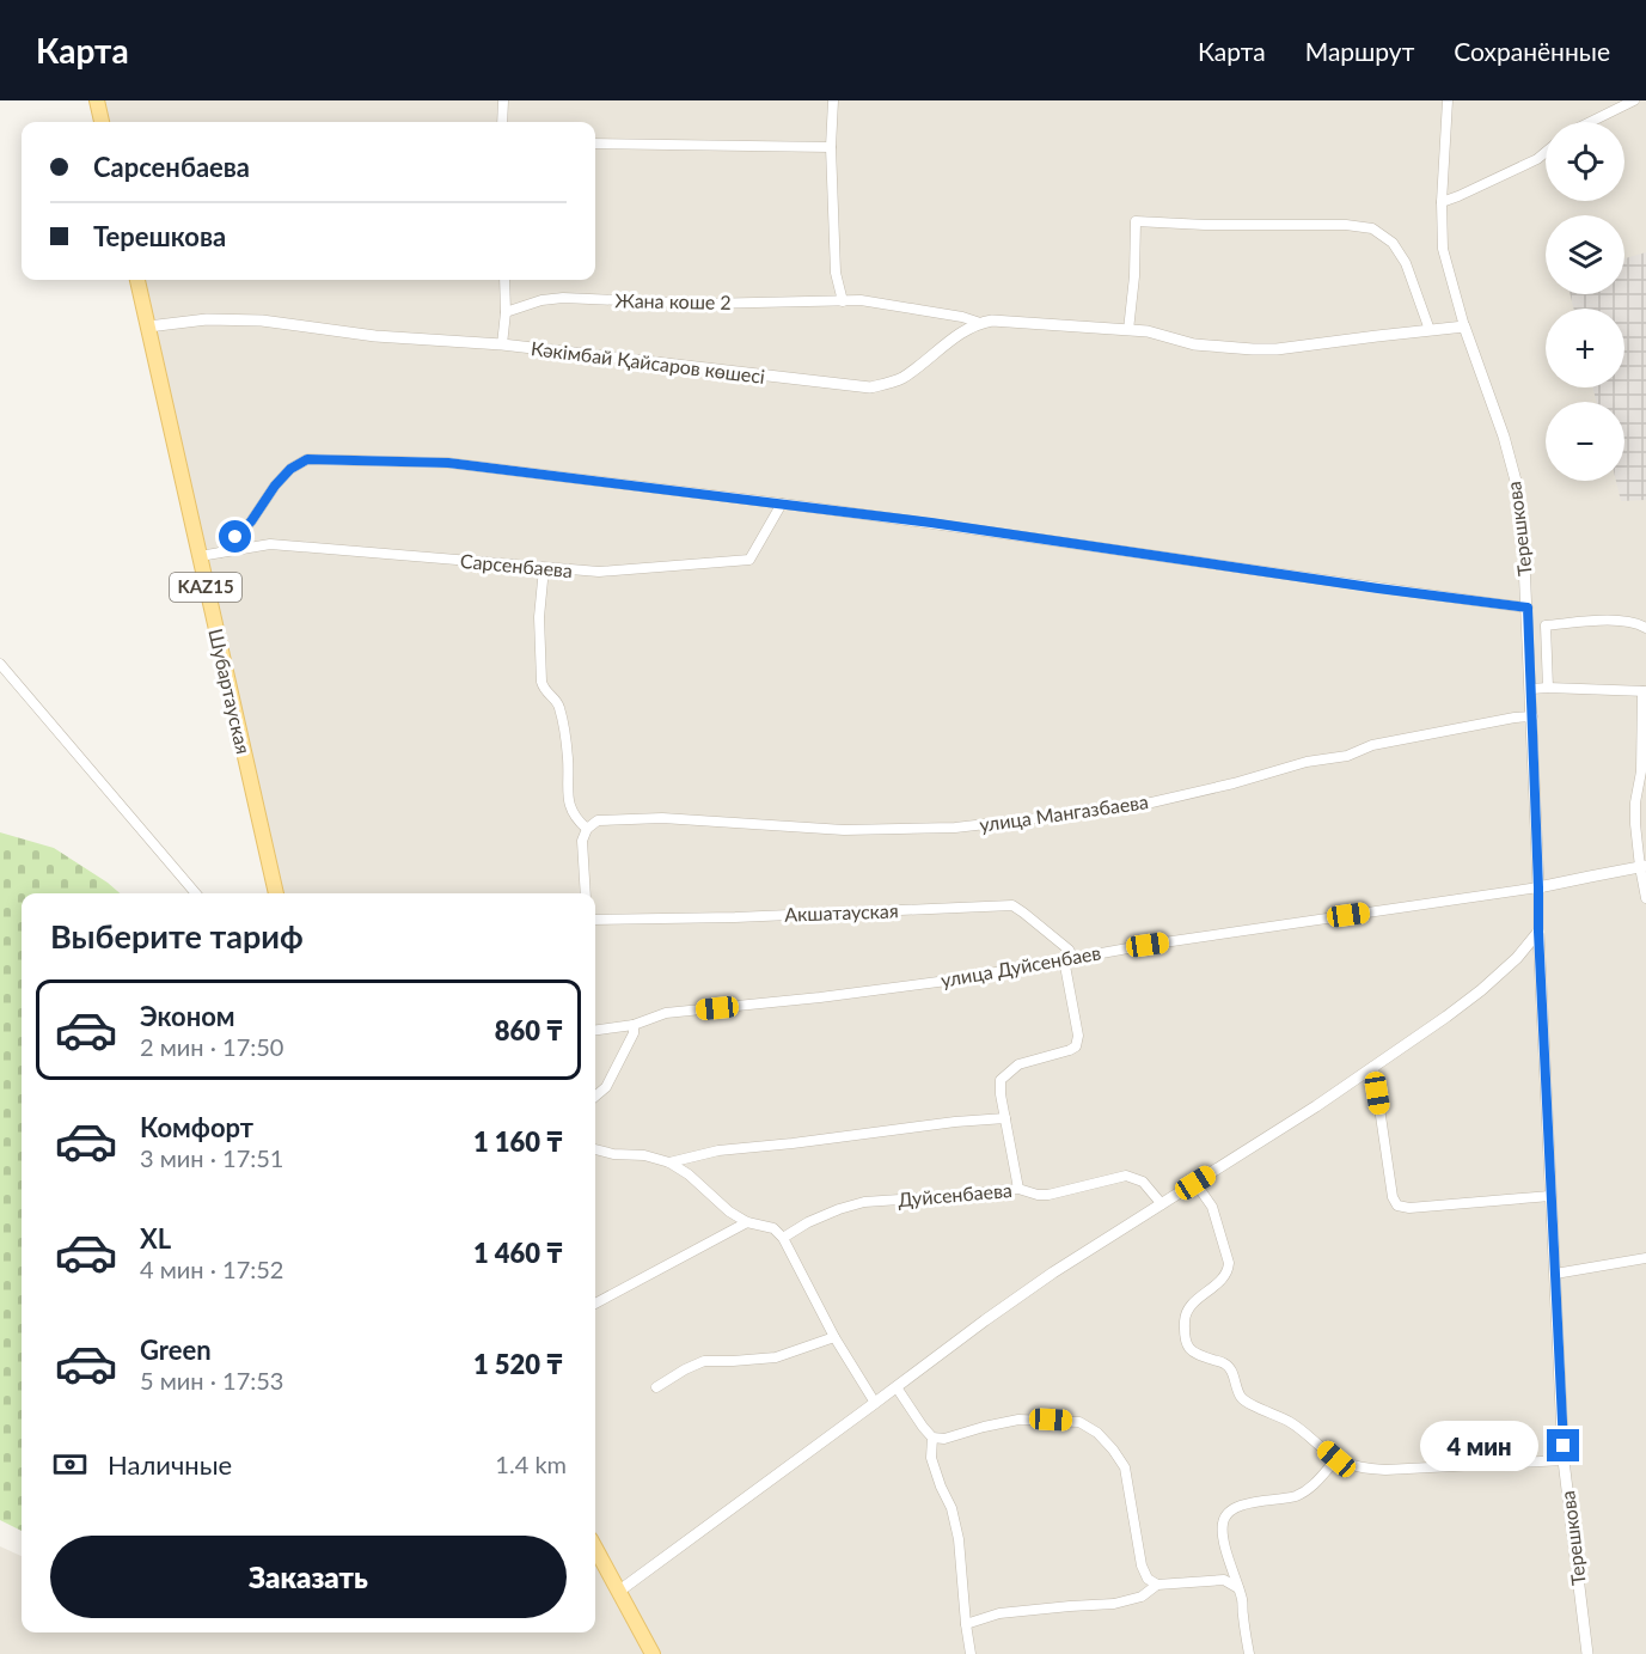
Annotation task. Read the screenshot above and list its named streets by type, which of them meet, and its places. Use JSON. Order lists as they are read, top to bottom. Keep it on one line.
{"streets":{"main road":["KAZ15","Шубартауская"],"street":["Жана коше 2","Кәкімбай Қайсаров көшесі","Терешкова","Сарсенбаева","улица Мангазбаева","Акшатауская","улица Дуйсенбаев","Дуйсенбаева"]},"crossings":[["Жана коше 2","Кәкімбай Қайсаров көшесі"],["Кәкімбай Қайсаров көшесі","Шубартауская"],["Терешкова","улица Мангазбаева"],["Терешкова","улица Дуйсенбаев"],["Сарсенбаева","Шубартауская"],["Акшатауская","улица Дуйсенбаев"]],"page":{"header":"Карта","nav":["Карта","Маршрут","Сохранённые"],"map_buttons":["+","−"],"banner":["Сарсенбаева","Терешкова"],"heading":"Выберите тариф","list":[{"name":"Эконом","note":"2 мин · 17:50","value":"860 ₸"},{"name":"Комфорт","note":"3 мин · 17:51","value":"1 160 ₸"},{"name":"XL","note":"4 мин · 17:52","value":"1 460 ₸"},{"name":"Green","note":"5 мин · 17:53","value":"1 520 ₸"}],"bubble":"4 мин","pay":["Наличные","1.4 km"],"buttons":"Заказать"}}
